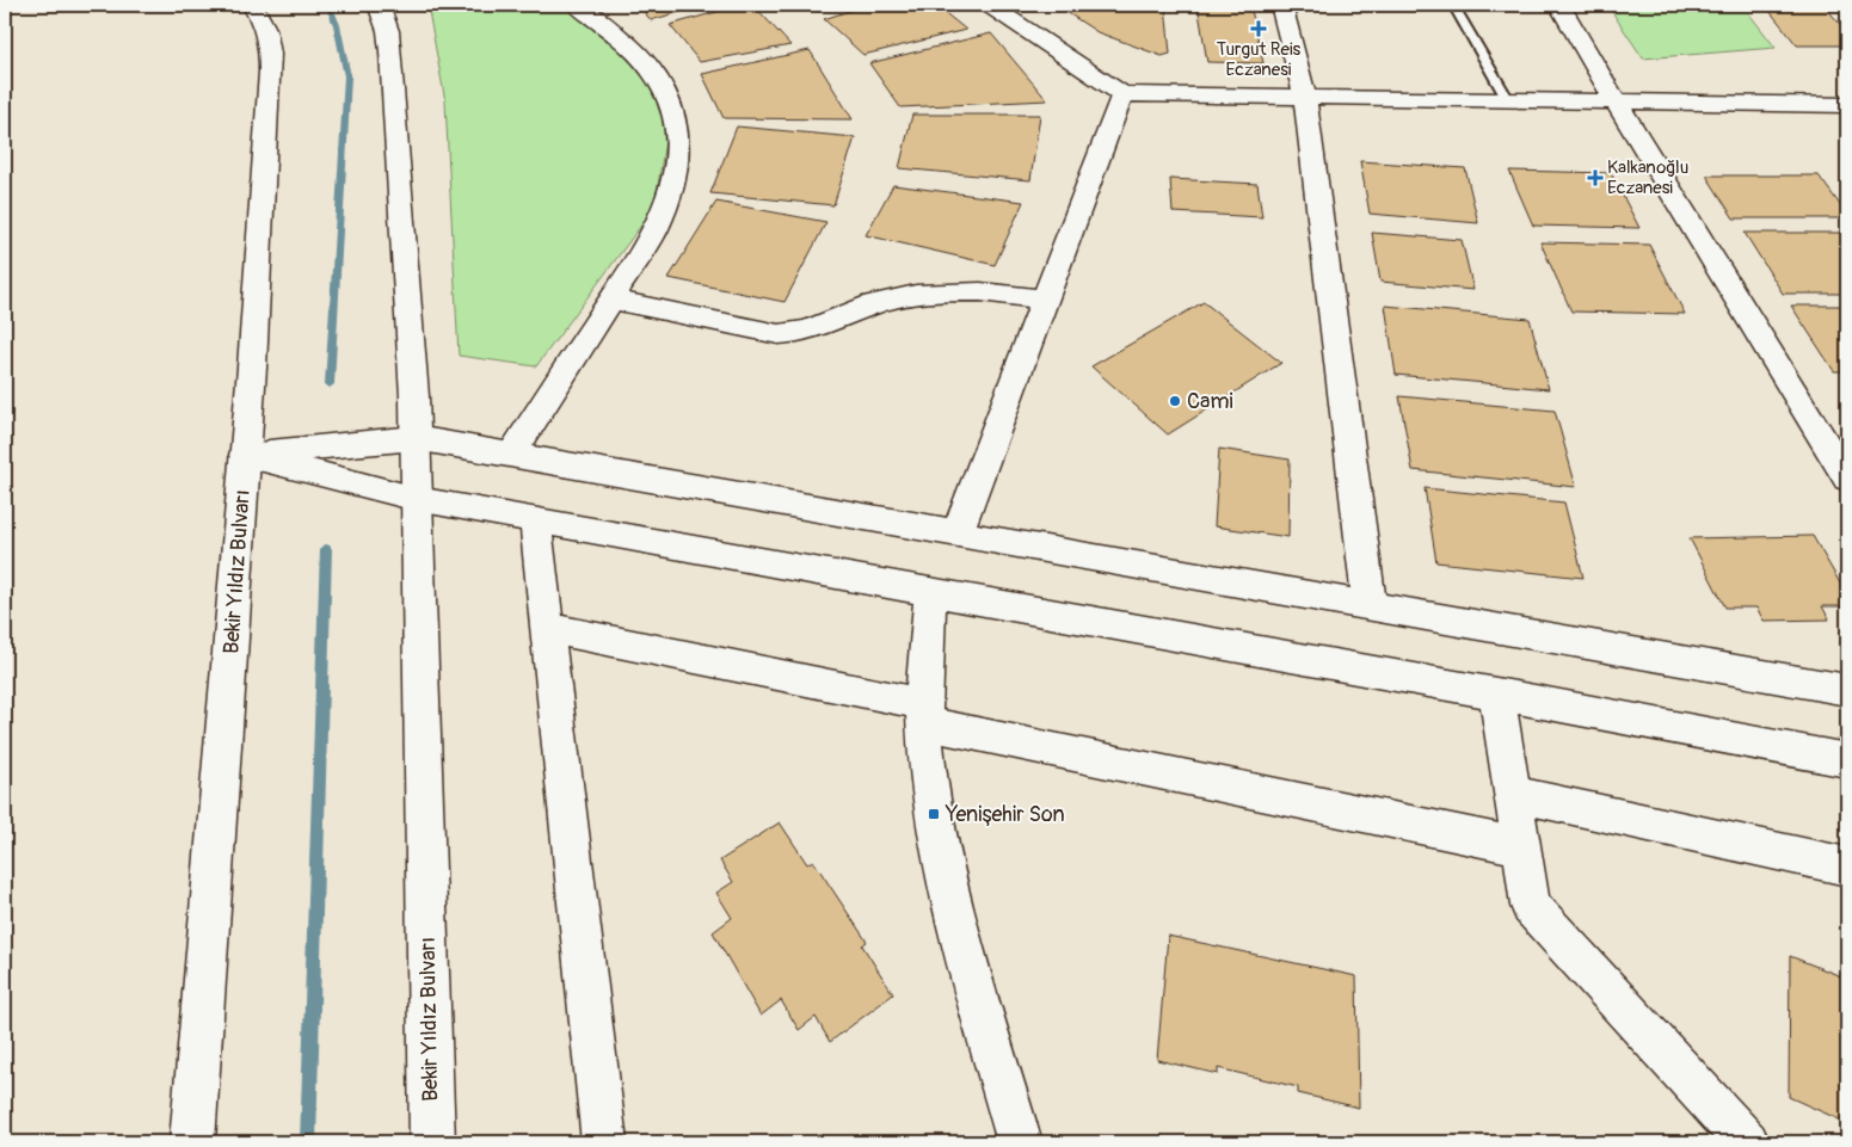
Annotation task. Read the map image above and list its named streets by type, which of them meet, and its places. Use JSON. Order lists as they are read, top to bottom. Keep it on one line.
{"streets":{"street":["Bekir Yıldız Bulvarı"]},"places":{"health":["Turgut Reis Eczanesi","Kalkanoğlu Eczanesi"],"other":["Cami"],"transit":["Yenişehir Son"]}}
